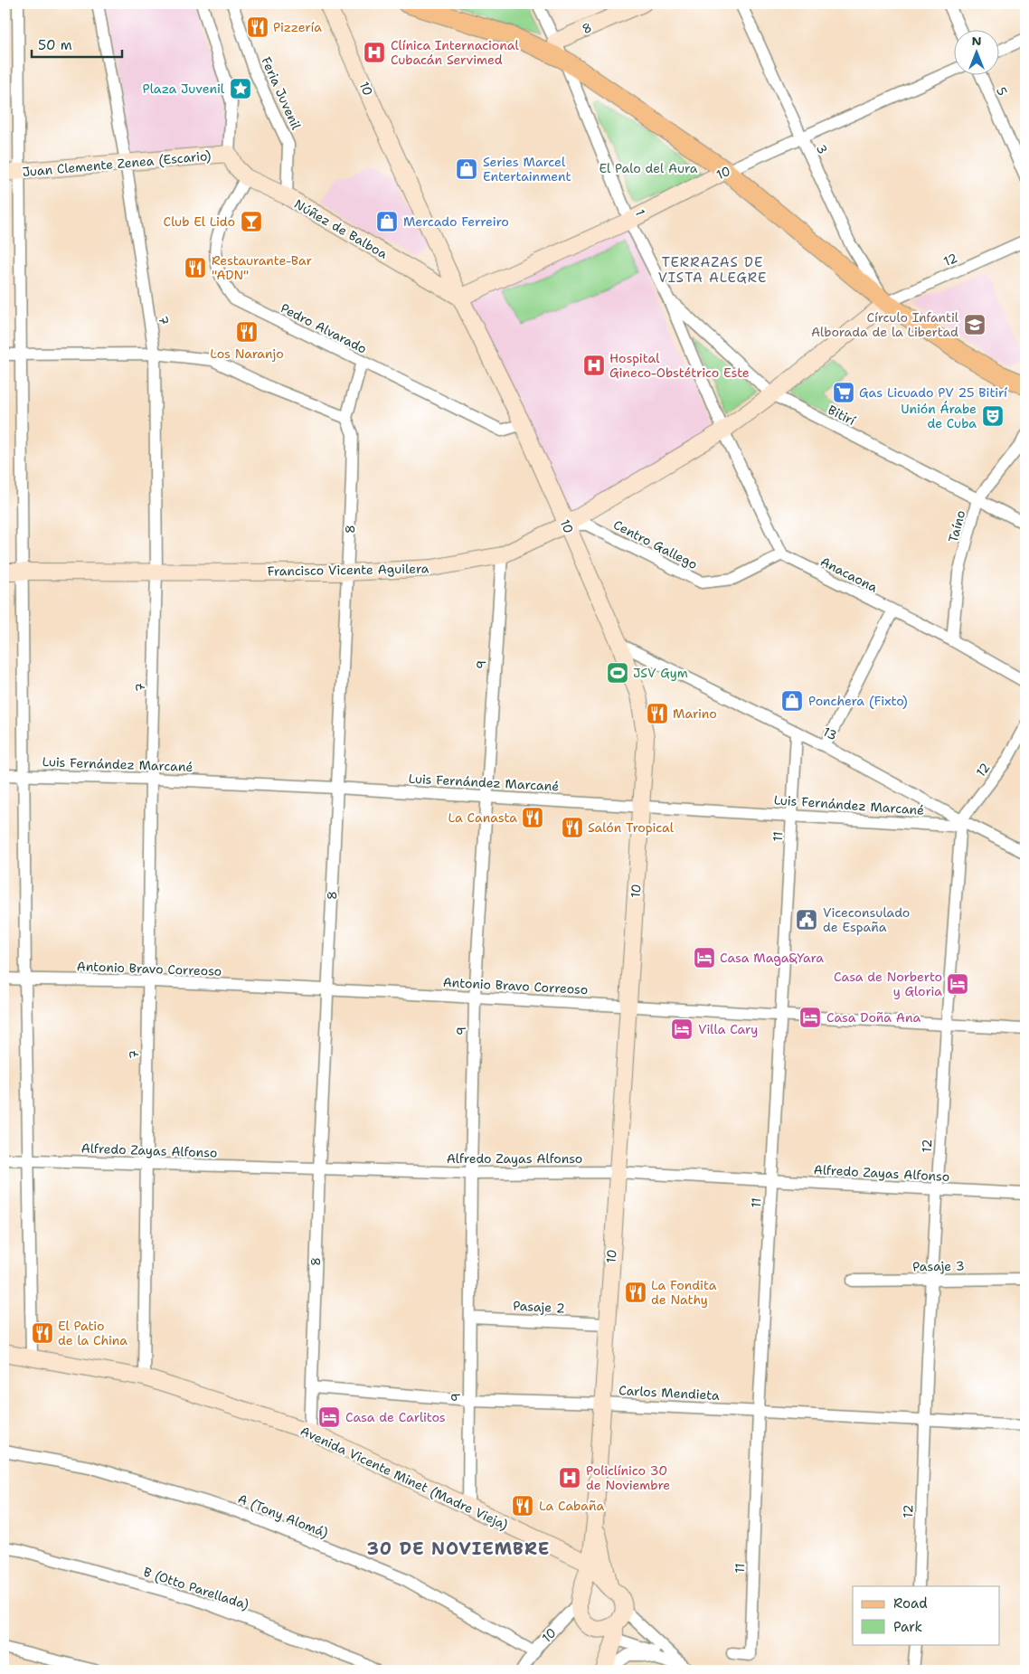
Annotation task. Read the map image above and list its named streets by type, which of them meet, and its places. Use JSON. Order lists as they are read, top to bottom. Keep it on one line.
{"streets":{"main road":["8","10","Juan Clemente Zenea (Escario)","Núñez de Balboa","Francisco Vicente Aguilera","Avenida Vicente Minet (Madre Vieja)"],"street":["5","Feria Juvenil","3","1","12","7","Pedro Alvarado","Bitirí","Taíno","Centro Gallego","Anacaona","9","13","Luis Fernández Marcané","11","Antonio Bravo Correoso","Alfredo Zayas Alfonso","Pasaje 3","Pasaje 2","Carlos Mendieta","A (Tony Alomá)","B (Otto Parellada)"]},"crossings":[["8","1"],["8","Francisco Vicente Aguilera"],["8","Luis Fernández Marcané"],["8","Antonio Bravo Correoso"],["8","Alfredo Zayas Alfonso"],["8","Carlos Mendieta"],["8","Avenida Vicente Minet (Madre Vieja)"],["10","3"],["10","1"],["10","Núñez de Balboa"],["10","Pedro Alvarado"],["10","Centro Gallego"],["10","Francisco Vicente Aguilera"],["10","13"],["10","Luis Fernández Marcané"],["10","Antonio Bravo Correoso"],["10","Alfredo Zayas Alfonso"],["10","Pasaje 2"],["10","Carlos Mendieta"],["10","Avenida Vicente Minet (Madre Vieja)"],["10","A (Tony Alomá)"],["Feria Juvenil","Núñez de Balboa"],["3","12"],["3","Francisco Vicente Aguilera"],["Juan Clemente Zenea (Escario)","Núñez de Balboa"],["Juan Clemente Zenea (Escario)","7"],["1","Bitirí"],["1","Francisco Vicente Aguilera"],["Núñez de Balboa","Pedro Alvarado"],["12","Francisco Vicente Aguilera"],["12","13"],["12","Luis Fernández Marcané"],["12","Antonio Bravo Correoso"],["12","Alfredo Zayas Alfonso"],["12","Pasaje 3"],["12","Carlos Mendieta"],["7","Francisco Vicente Aguilera"],["7","Luis Fernández Marcané"],["7","Antonio Bravo Correoso"],["7","Alfredo Zayas Alfonso"],["7","Avenida Vicente Minet (Madre Vieja)"],["Bitirí","Taíno"],["Bitirí","Francisco Vicente Aguilera"],["Taíno","Anacaona"],["Centro Gallego","Francisco Vicente Aguilera"],["Centro Gallego","Anacaona"],["Francisco Vicente Aguilera","9"],["9","Luis Fernández Marcané"],["9","Antonio Bravo Correoso"],["9","Alfredo Zayas Alfonso"],["9","Pasaje 2"],["9","Carlos Mendieta"],["9","Avenida Vicente Minet (Madre Vieja)"],["13","Luis Fernández Marcané"],["13","11"],["Luis Fernández Marcané","11"],["11","Antonio Bravo Correoso"],["11","Alfredo Zayas Alfonso"],["11","Carlos Mendieta"]],"districts":["TERRAZAS DE VISTA ALEGRE","30 DE NOVIEMBRE"],"parks":["El Palo del Aura"],"places":{"restaurant":["Pizzería","Restaurante-Bar \"ADN\"","Los Naranjo","Marino","La Canasta","Salón Tropical","La Fondita de Nathy","El Patio de la China","La Cabaña"],"hospital":["Clínica Internacional Cubacán Servimed","Hospital Gineco-Obstétrico Este","Policlínico 30 de Noviembre"],"place":["Plaza Juvenil"],"shop":["Series Marcel Entertainment","Mercado Ferreiro","Ponchera (Fixto)"],"bar":["Club El Lido"],"school or university":["Círculo Infantil Alborada de la Libertad"],"supermarket":["Gas Licuado PV 25 Bitirí"],"theatre":["Unión Árabe de Cuba"],"sports":["JSV Gym"],"public building":["Viceconsulado de España"],"hotel":["Casa Maga&Yara","Casa de Norberto y Gloria","Casa Doña Ana","Villa Cary","Casa de Carlitos"]},"legend":["Road","Park"],"scale_bar":"50 m","north":"top"}
